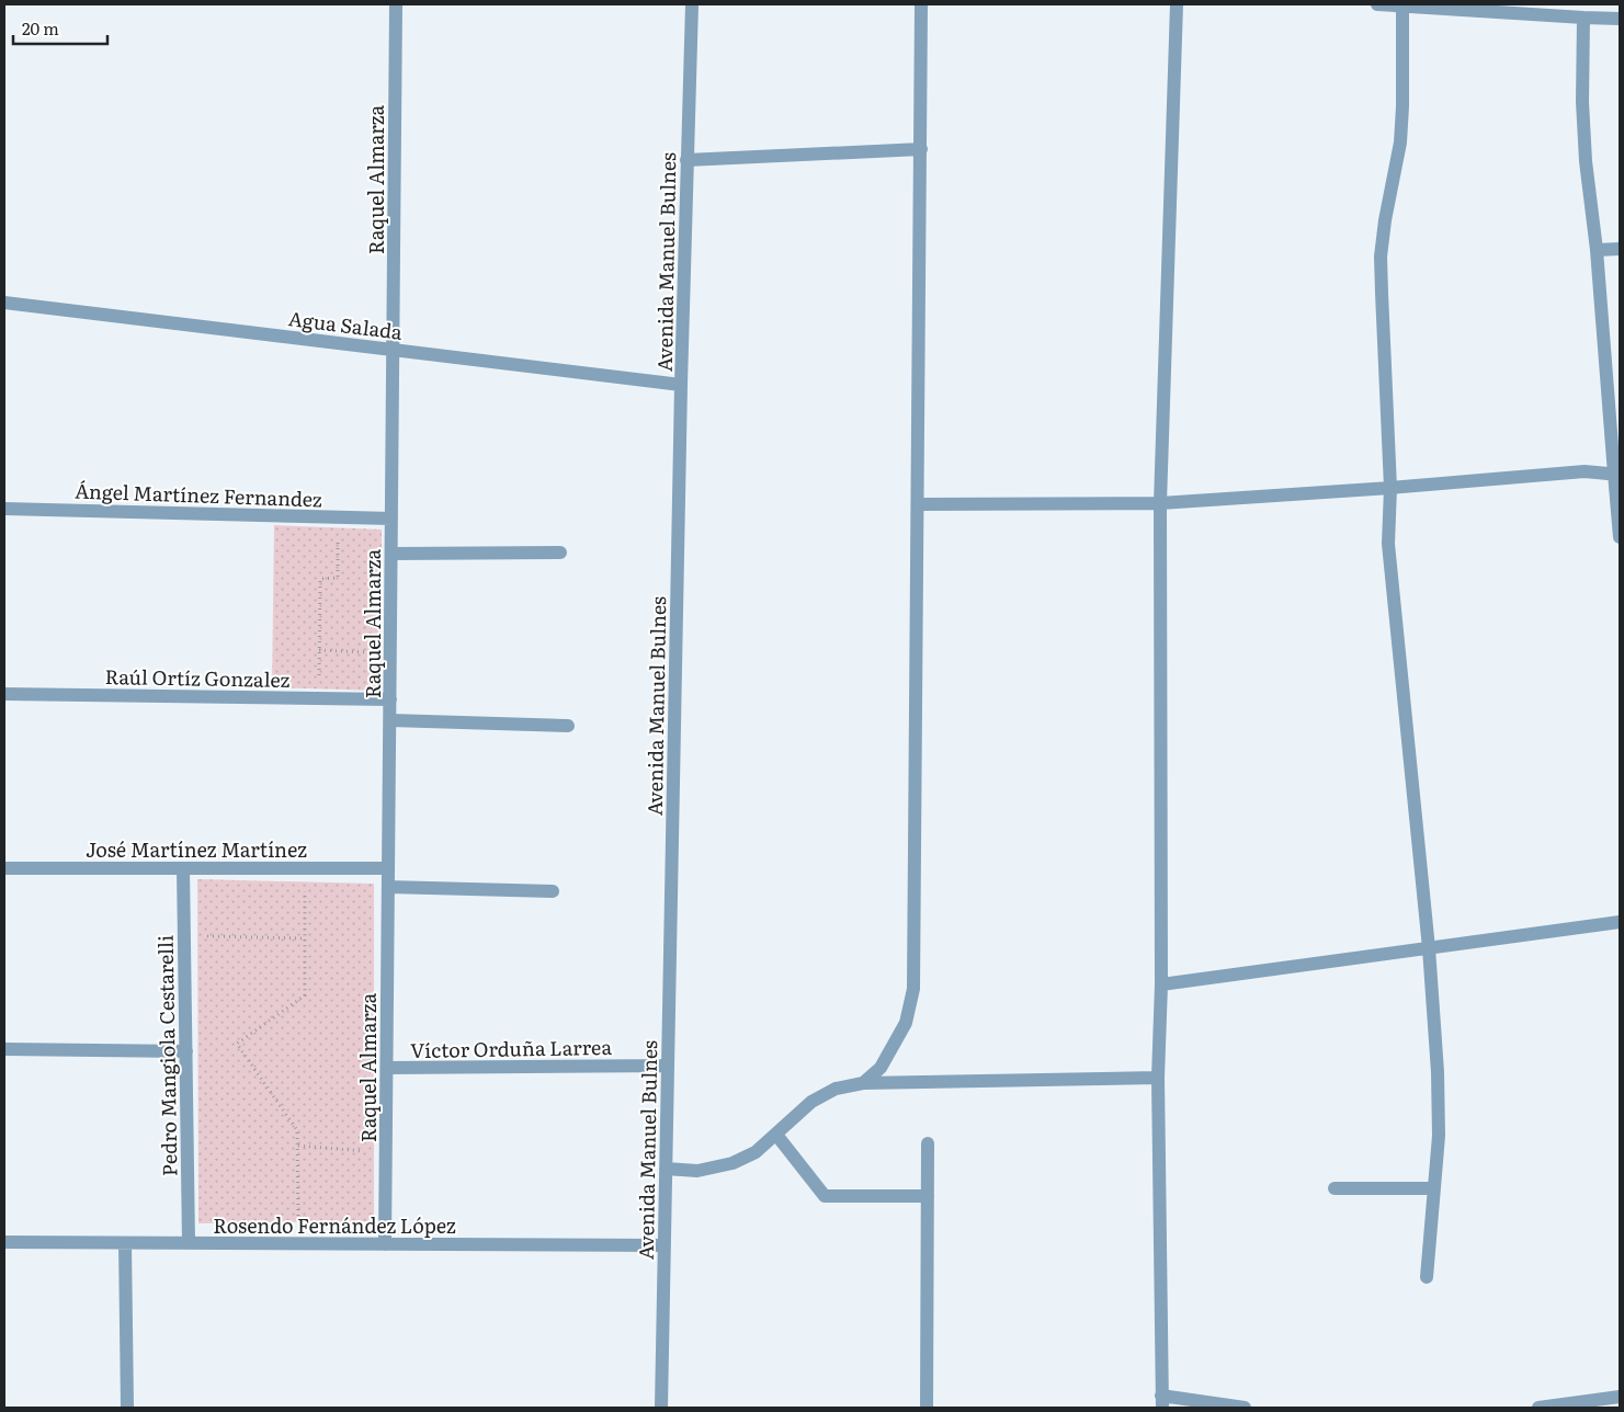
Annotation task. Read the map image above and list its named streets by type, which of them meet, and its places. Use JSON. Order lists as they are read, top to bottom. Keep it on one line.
{"streets":{"street":["Raquel Almarza","Avenida Manuel Bulnes","Agua Salada","Ángel Martínez Fernandez","Raúl Ortíz Gonzalez","José Martínez Martínez","Víctor Orduña Larrea","Pedro Mangiola Cestarelli","Rosendo Fernández López"]},"crossings":[["Raquel Almarza","Agua Salada"],["Raquel Almarza","Ángel Martínez Fernandez"],["Raquel Almarza","Raúl Ortíz Gonzalez"],["Raquel Almarza","José Martínez Martínez"],["Raquel Almarza","Víctor Orduña Larrea"],["Raquel Almarza","Rosendo Fernández López"],["Avenida Manuel Bulnes","Agua Salada"],["Avenida Manuel Bulnes","Víctor Orduña Larrea"],["Avenida Manuel Bulnes","Rosendo Fernández López"],["José Martínez Martínez","Pedro Mangiola Cestarelli"],["Pedro Mangiola Cestarelli","Rosendo Fernández López"]],"scale_bar":"20 m"}
